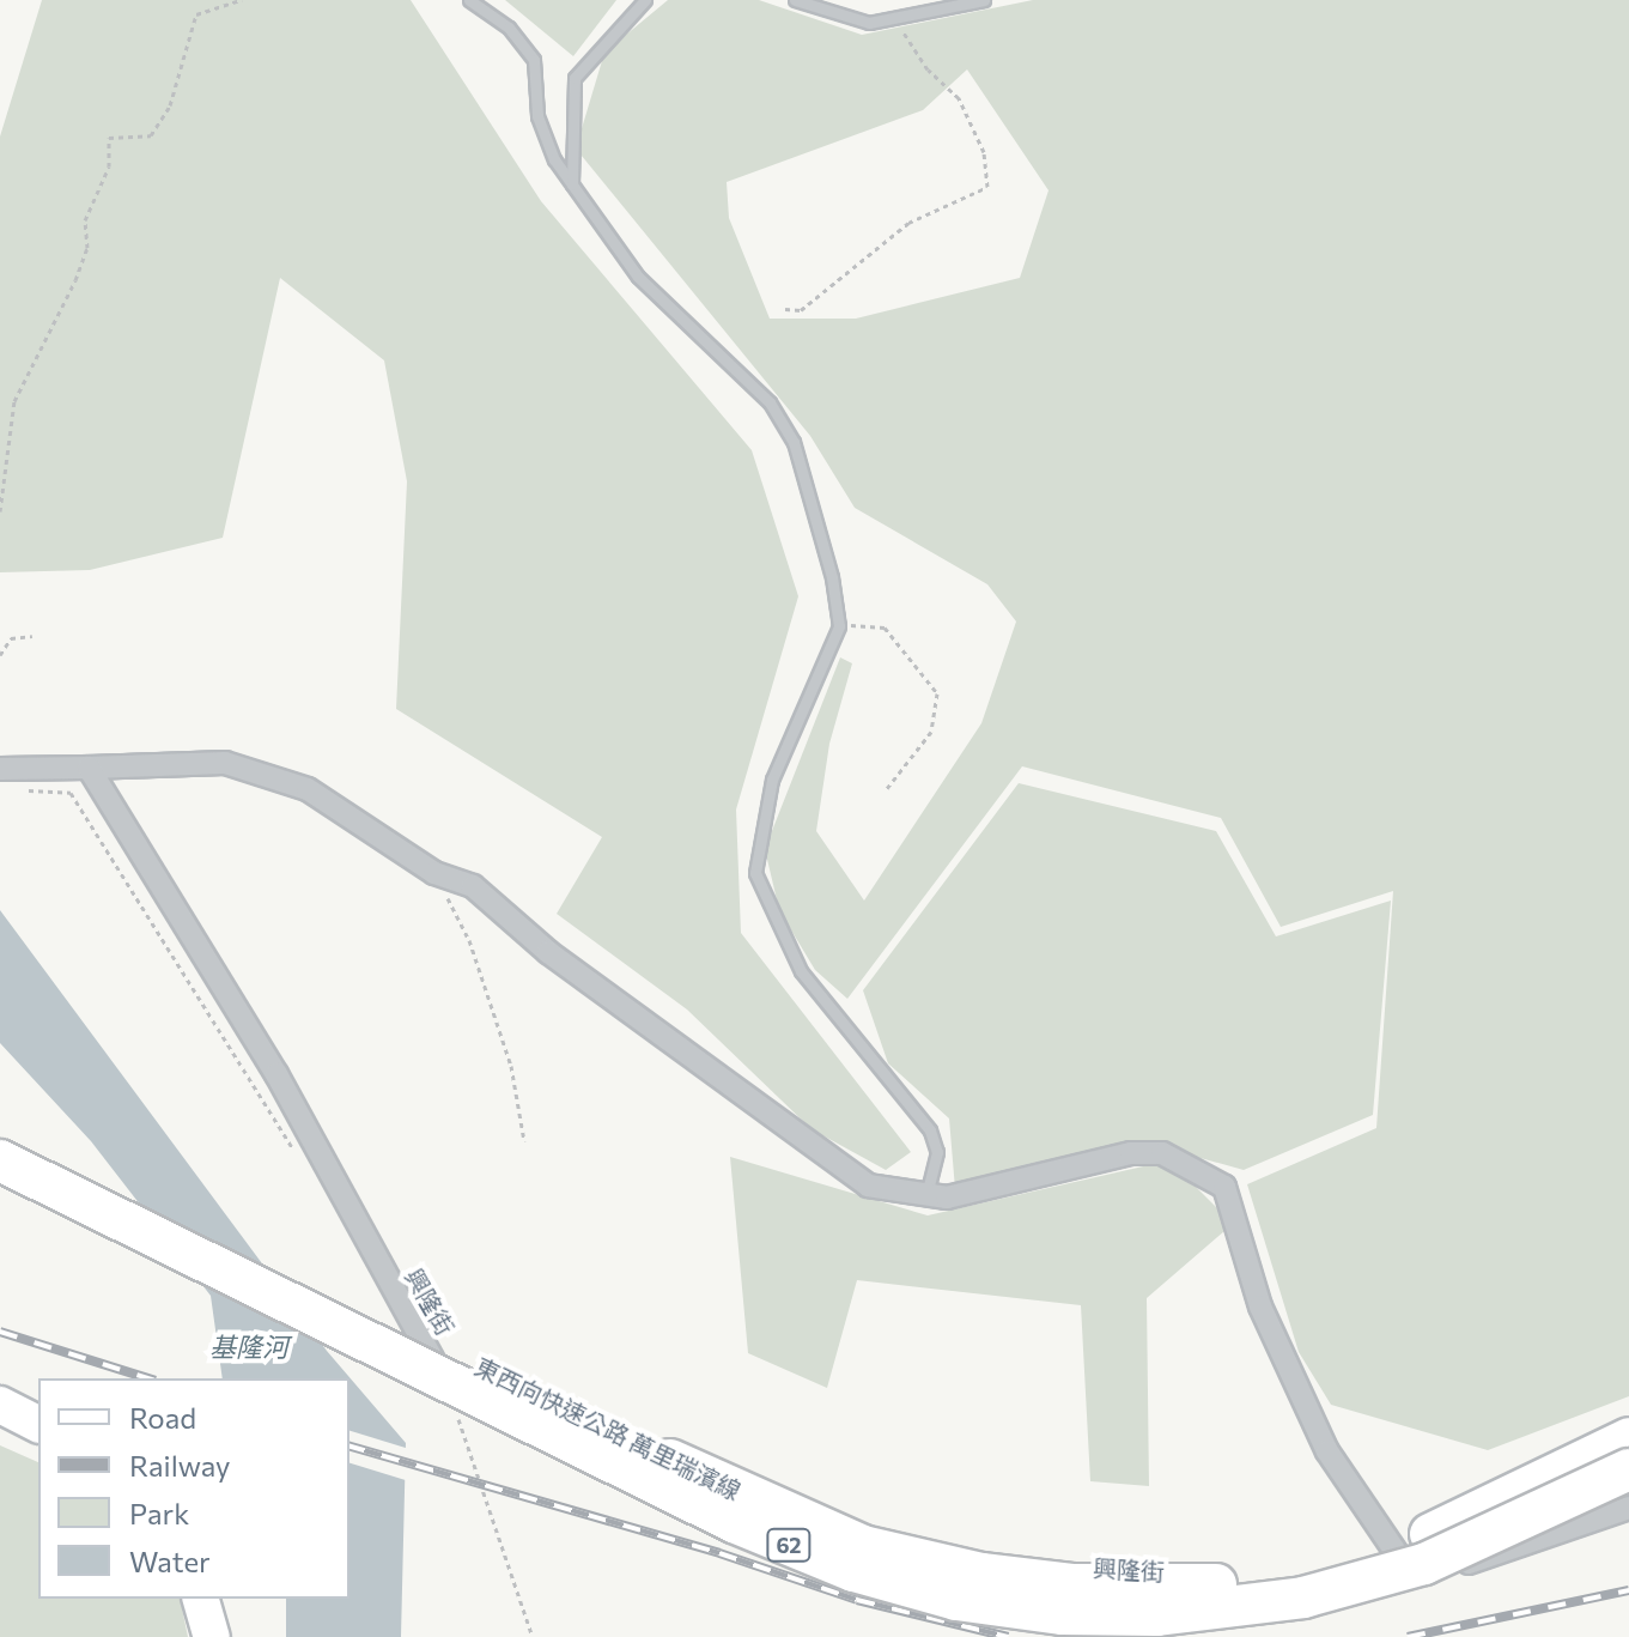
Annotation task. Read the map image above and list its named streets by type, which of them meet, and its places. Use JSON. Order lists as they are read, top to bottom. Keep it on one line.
{"streets":{"highway":["東西向快速公路 萬里瑞濱線","62"],"street":["興隆街"]},"water":["基隆河"],"legend":["Road","Railway","Park","Water"]}
